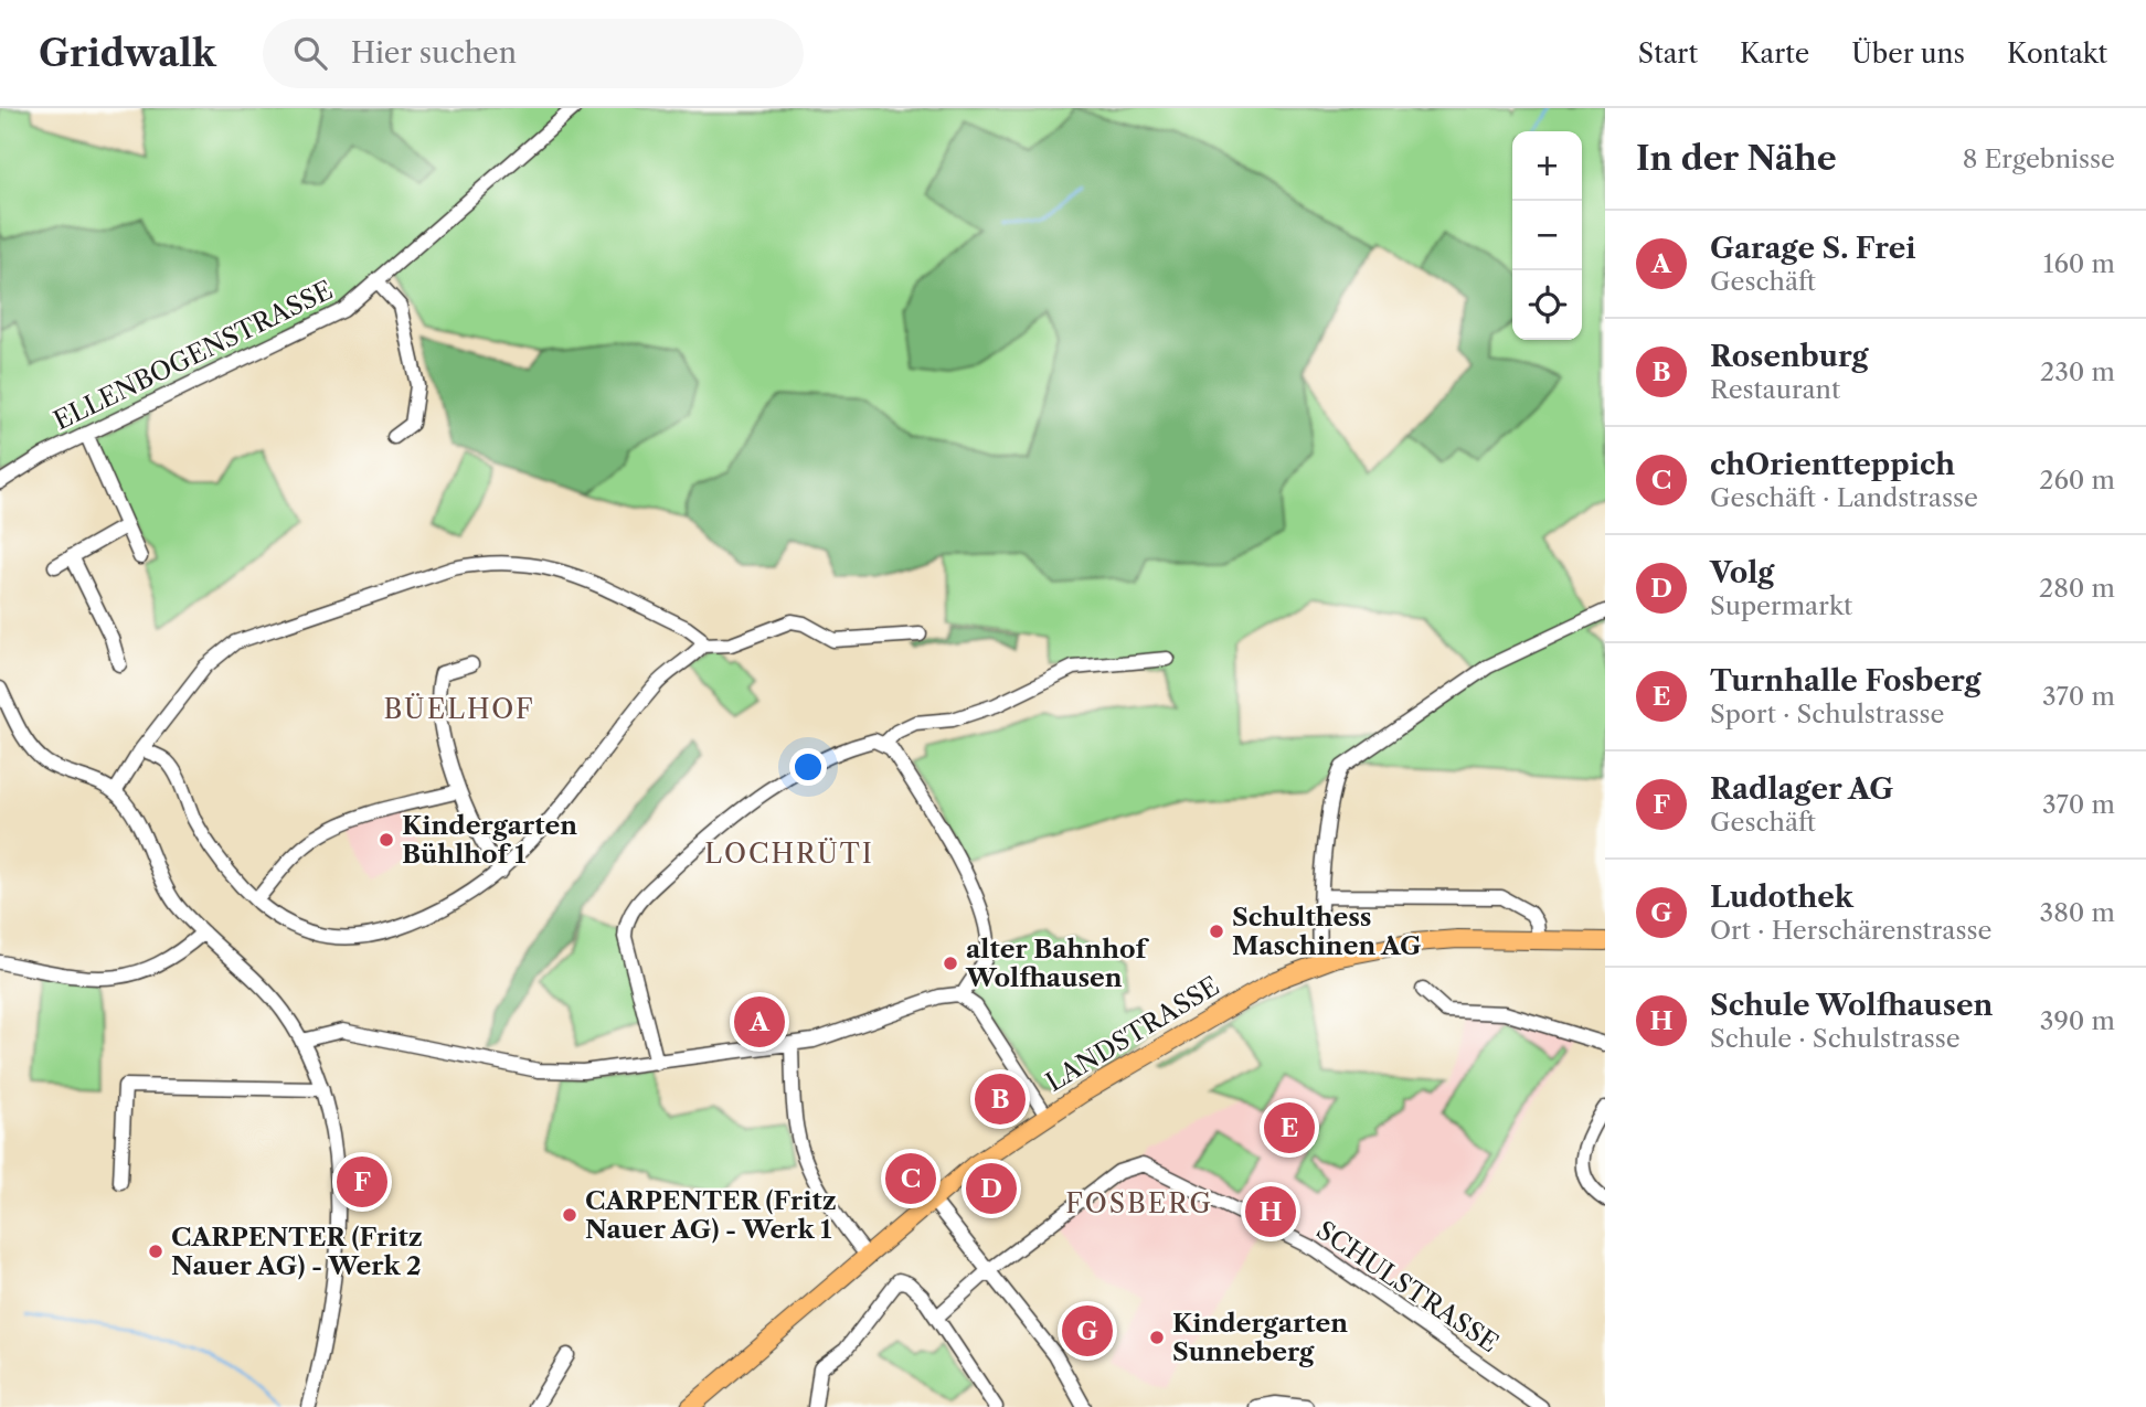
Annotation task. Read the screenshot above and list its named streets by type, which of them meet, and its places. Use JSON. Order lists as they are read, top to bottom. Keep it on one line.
{"streets":{"main road":["LANDSTRASSE"],"street":["ELLENBOGENSTRASSE","SCHULSTRASSE"]},"districts":["BÜELHOF","LOCHRÜTI","FOSBERG"],"places":["Kindergarten Bühlhof 1","Schulthess Maschinen AG","alter Bahnhof Wolfhausen","CARPENTER (Fritz Nauer AG) - Werk 1","CARPENTER (Fritz Nauer AG) - Werk 2","Kindergarten Sunneberg"],"page":{"header":"Gridwalk","search":"Hier suchen","nav":["Start","Karte","Über uns","Kontakt"],"heading":["In der Nähe","8 Ergebnisse"],"map_buttons":["+","−"],"list":[{"mark":"A","name":"Garage S. Frei","note":"Geschäft","value":"160 m"},{"mark":"B","name":"Rosenburg","note":"Restaurant","value":"230 m"},{"mark":"C","name":"chOrientteppich","note":"Geschäft · Landstrasse","value":"260 m"},{"mark":"D","name":"Volg","note":"Supermarkt","value":"280 m"},{"mark":"E","name":"Turnhalle Fosberg","note":"Sport · Schulstrasse","value":"370 m"},{"mark":"F","name":"Radlager AG","note":"Geschäft","value":"370 m"},{"mark":"G","name":"Ludothek","note":"Ort · Herschärenstrasse","value":"380 m"},{"mark":"H","name":"Schule Wolfhausen","note":"Schule · Schulstrasse","value":"390 m"}],"pins":["A","B","E","C","F","D","H","G"]}}
